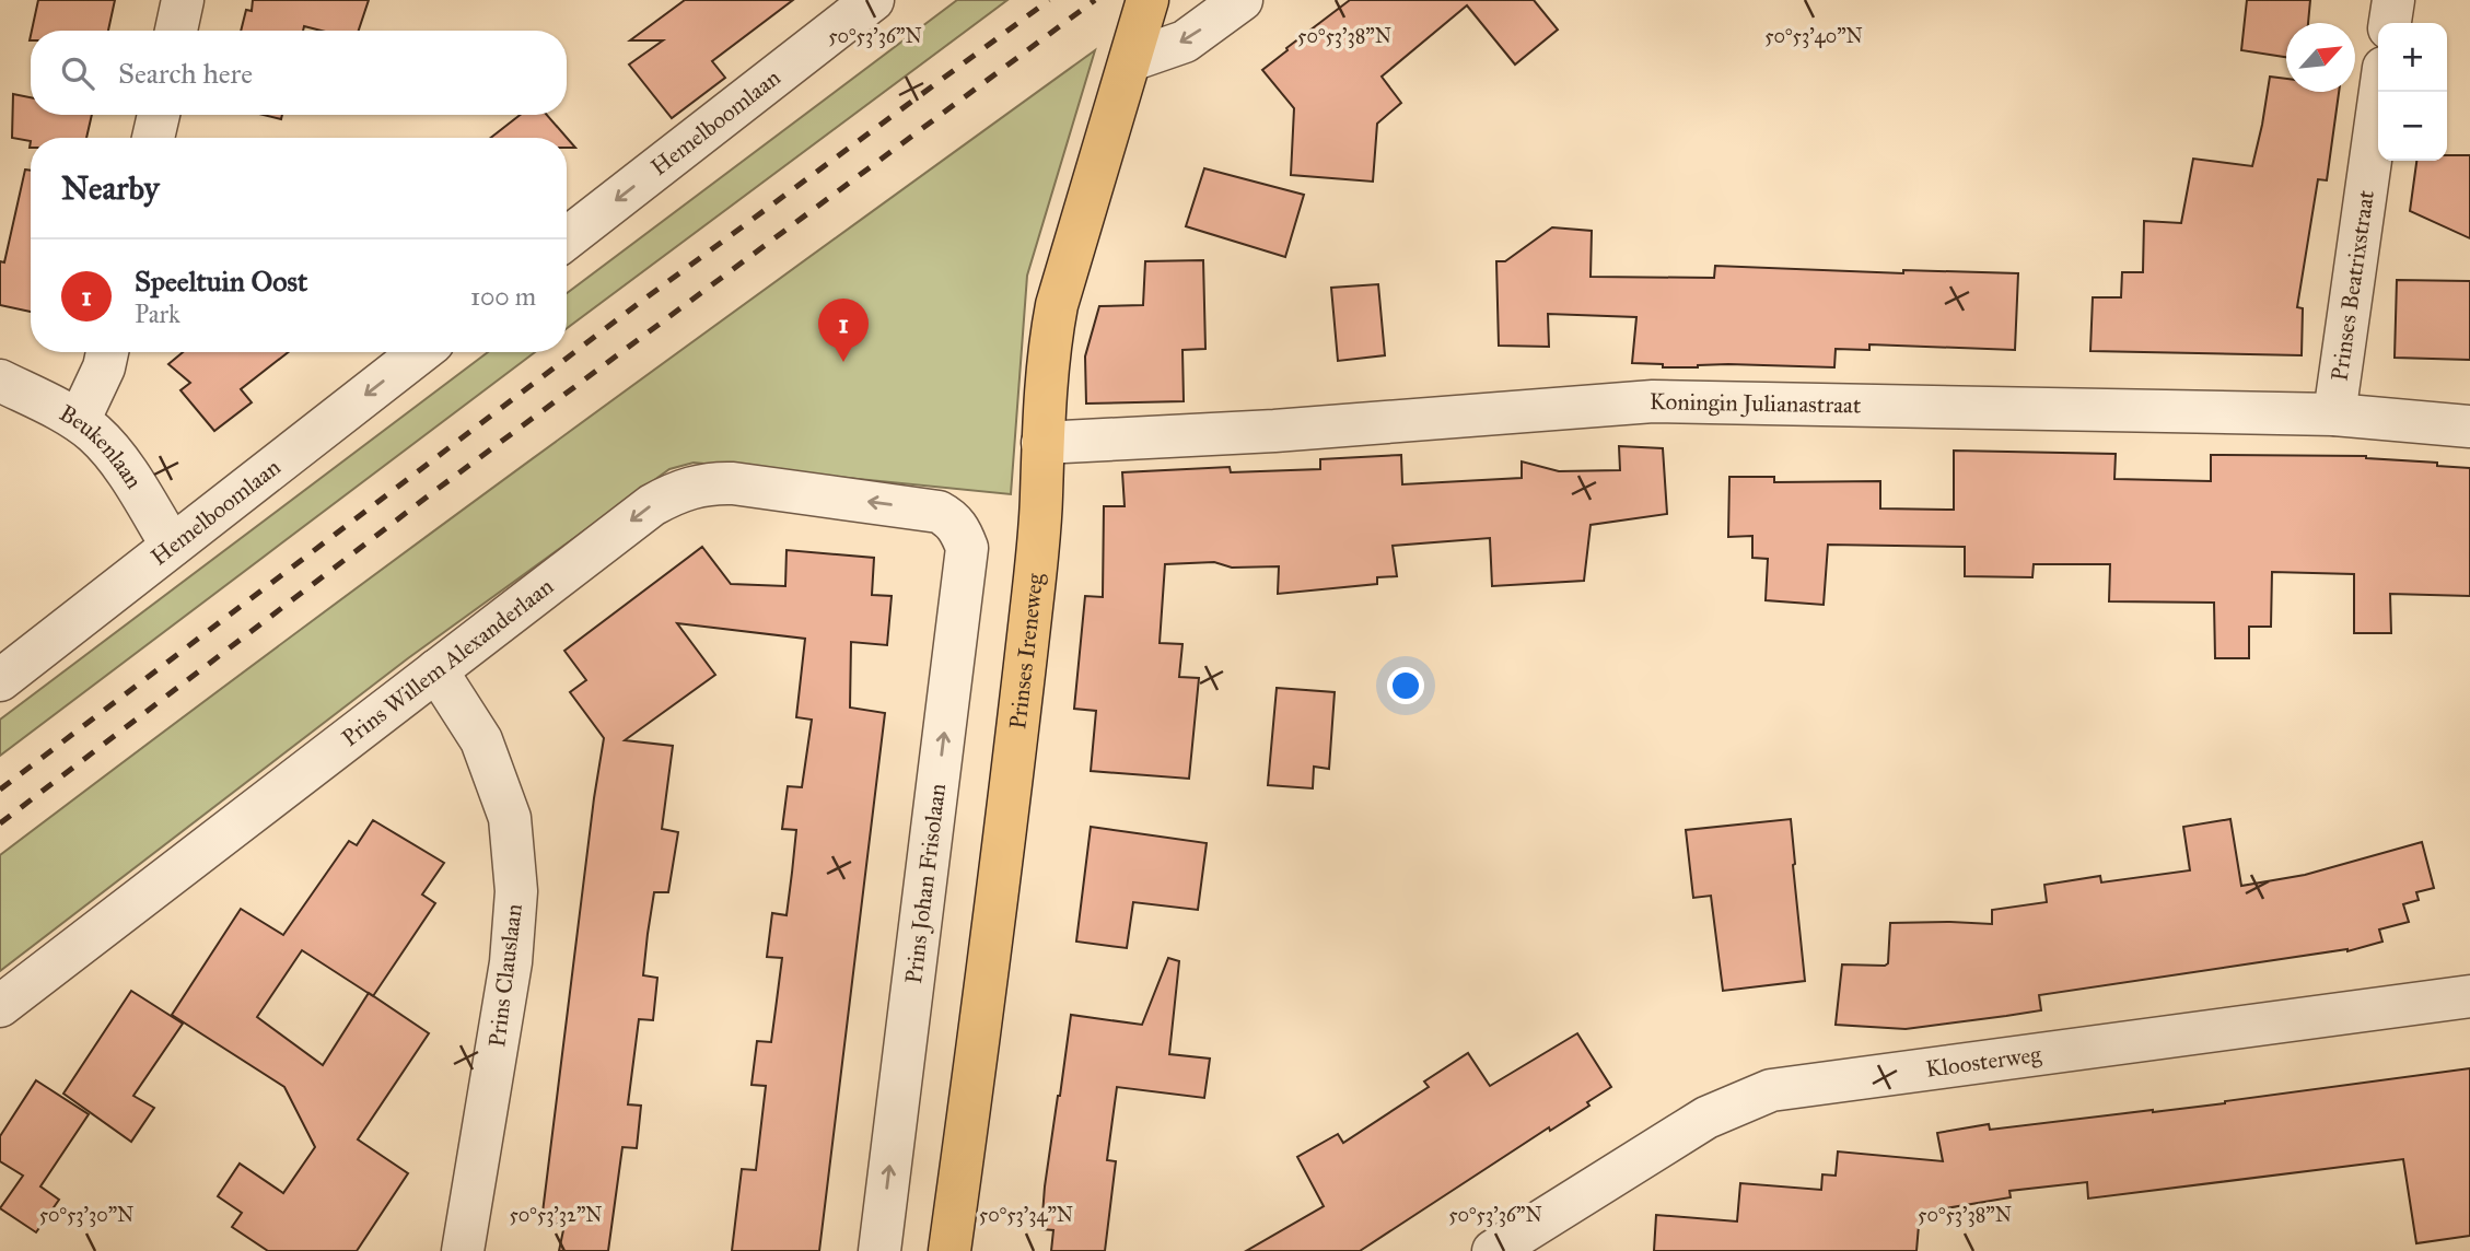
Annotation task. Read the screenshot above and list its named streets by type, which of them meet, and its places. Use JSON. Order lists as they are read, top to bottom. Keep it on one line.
{"streets":{"main road":["Prinses Ireneweg"],"street":["Hemelboomlaan","Prinses Beatrixstraat","Koningin Julianastraat","Beukenlaan","Prins Willem Alexanderlaan","Prins Johan Frisolaan","Prins Clauslaan","Kloosterweg"]},"crossings":[["Hemelboomlaan","Beukenlaan"],["Prinses Beatrixstraat","Koningin Julianastraat"],["Koningin Julianastraat","Prinses Ireneweg"],["Prins Willem Alexanderlaan","Prins Johan Frisolaan"],["Prins Willem Alexanderlaan","Prins Clauslaan"]],"one_way":["Hemelboomlaan","Prins Willem Alexanderlaan","Prins Johan Frisolaan"],"north":"top right","page":{"map_buttons":["+","−"],"search":"Search here","heading":"Nearby","list":[{"mark":"1","name":"Speeltuin Oost","note":"Park","value":"100 m"}],"pins":"1"},"coordinates":["50°53'36\"N","50°53'38\"N","50°53'40\"N","50°53'30\"N","50°53'32\"N","50°53'34\"N"]}
